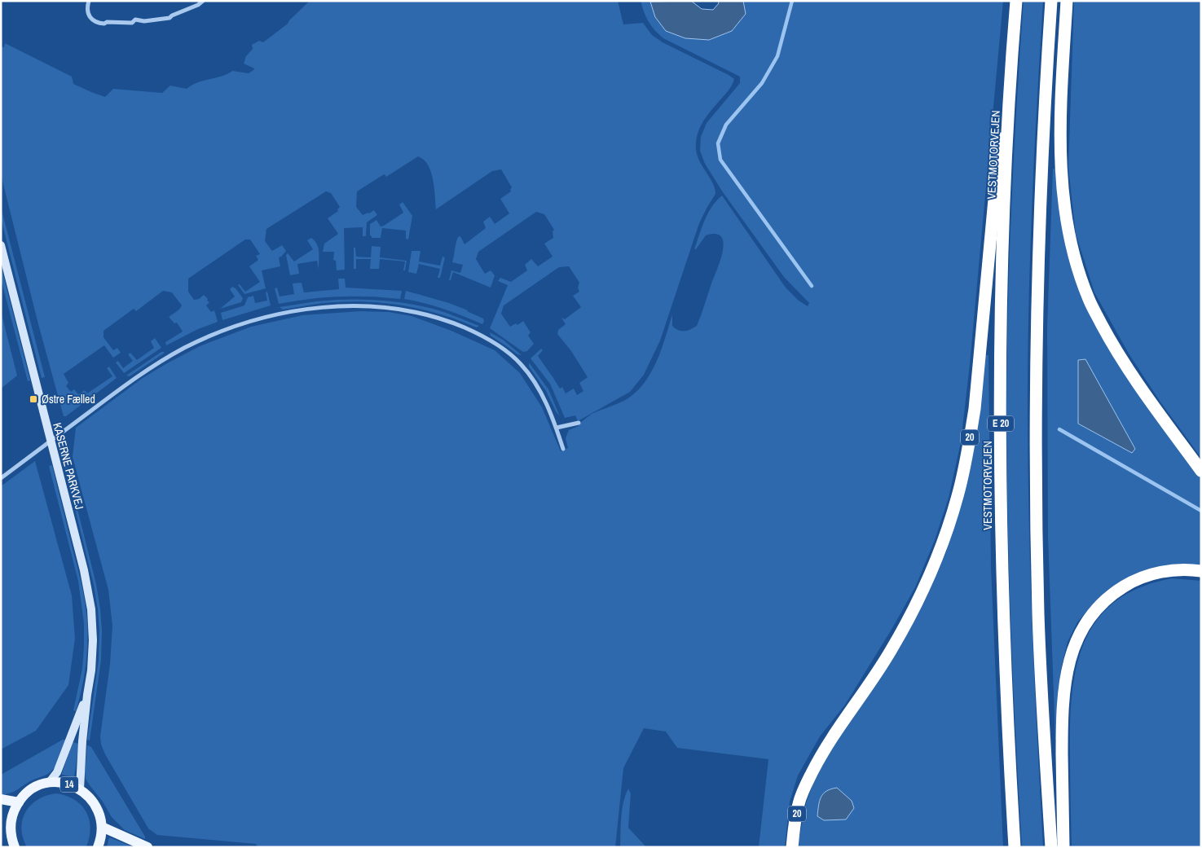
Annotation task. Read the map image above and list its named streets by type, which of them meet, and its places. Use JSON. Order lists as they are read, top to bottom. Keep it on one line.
{"streets":{"highway":["VESTMOTORVEJEN","E 20","20"],"main road":["14"],"street":["KASERNE PARKVEJ"]},"crossings":[["VESTMOTORVEJEN","20"],["KASERNE PARKVEJ","14"]],"places":{"transit":["Østre Fælled"]}}
